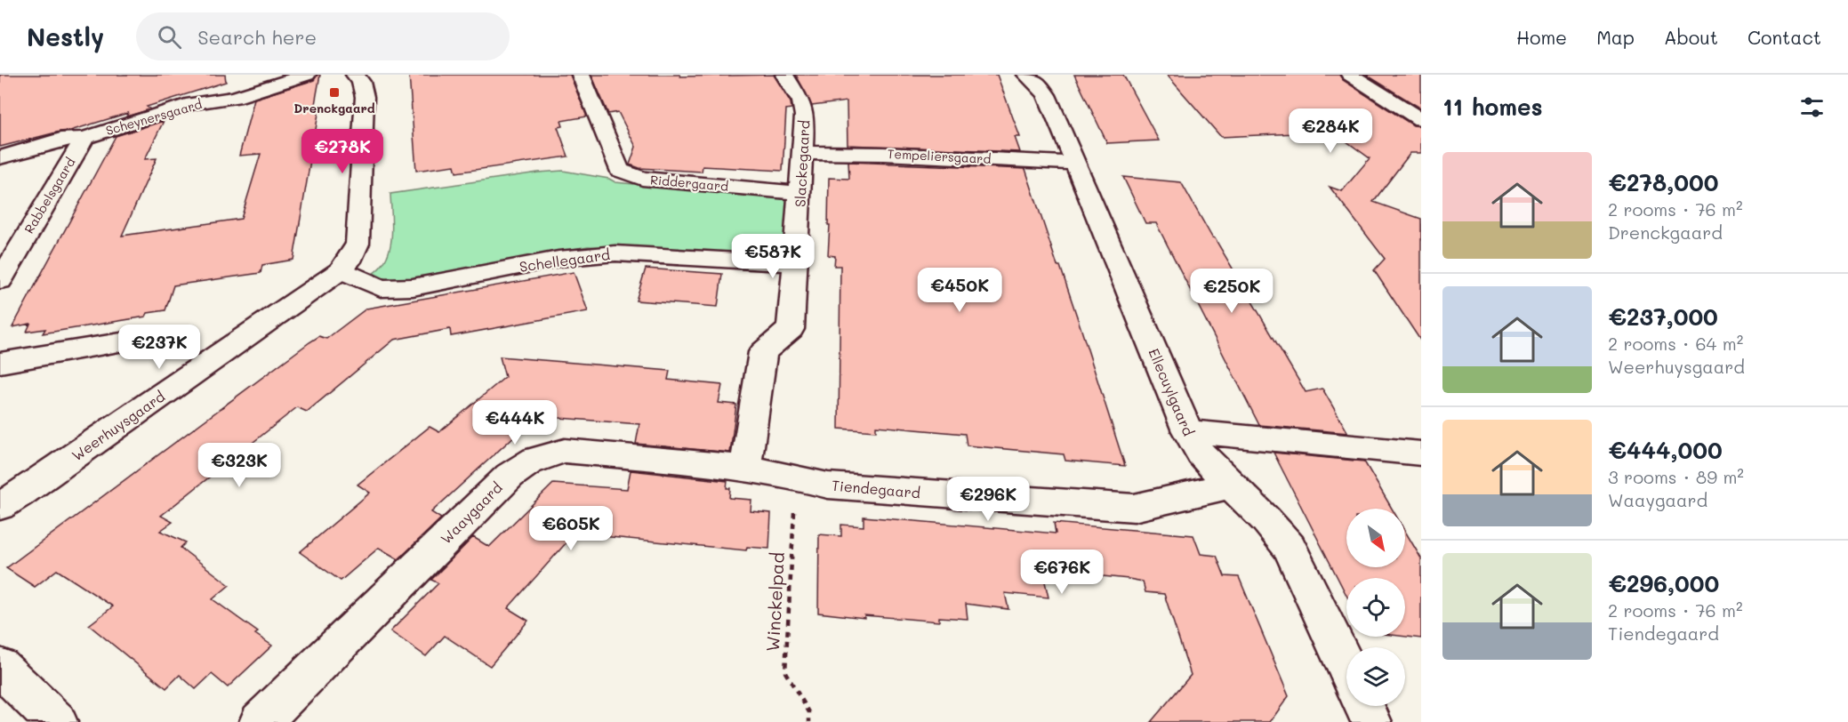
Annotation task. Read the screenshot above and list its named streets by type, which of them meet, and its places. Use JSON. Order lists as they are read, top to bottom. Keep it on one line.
{"streets":{"street":["Scheynersgaard","Tempeliersgaard","Slackegaard","Riddergaard","Rabbelsgaard","Schellegaard","Ellecuylgaard","Weerhuysgaard","Tiendegaard","Waaygaard"],"path":["Winckelpad"]},"crossings":[["Scheynersgaard","Rabbelsgaard"],["Tempeliersgaard","Slackegaard"],["Tempeliersgaard","Ellecuylgaard"],["Slackegaard","Riddergaard"],["Slackegaard","Schellegaard"],["Slackegaard","Tiendegaard"],["Slackegaard","Waaygaard"],["Schellegaard","Weerhuysgaard"],["Ellecuylgaard","Tiendegaard"],["Tiendegaard","Waaygaard"],["Tiendegaard","Winckelpad"]],"places":{"transit":["Drenckgaard"]},"north":"bottom right","page":{"header":"Nestly","search":"Search here","nav":["Home","Map","About","Contact"],"heading":"11 homes","price":["€284K","€278K","€587K","€450K","€250K","€237K","€444K","€323K","€296K","€605K","€676K"],"list":[{"name":"€278,000","note":"2 rooms · 76 m² · Drenckgaard"},{"name":"€237,000","note":"2 rooms · 64 m² · Weerhuysgaard"},{"name":"€444,000","note":"3 rooms · 89 m² · Waaygaard"},{"name":"€296,000","note":"2 rooms · 76 m² · Tiendegaard"}]}}
